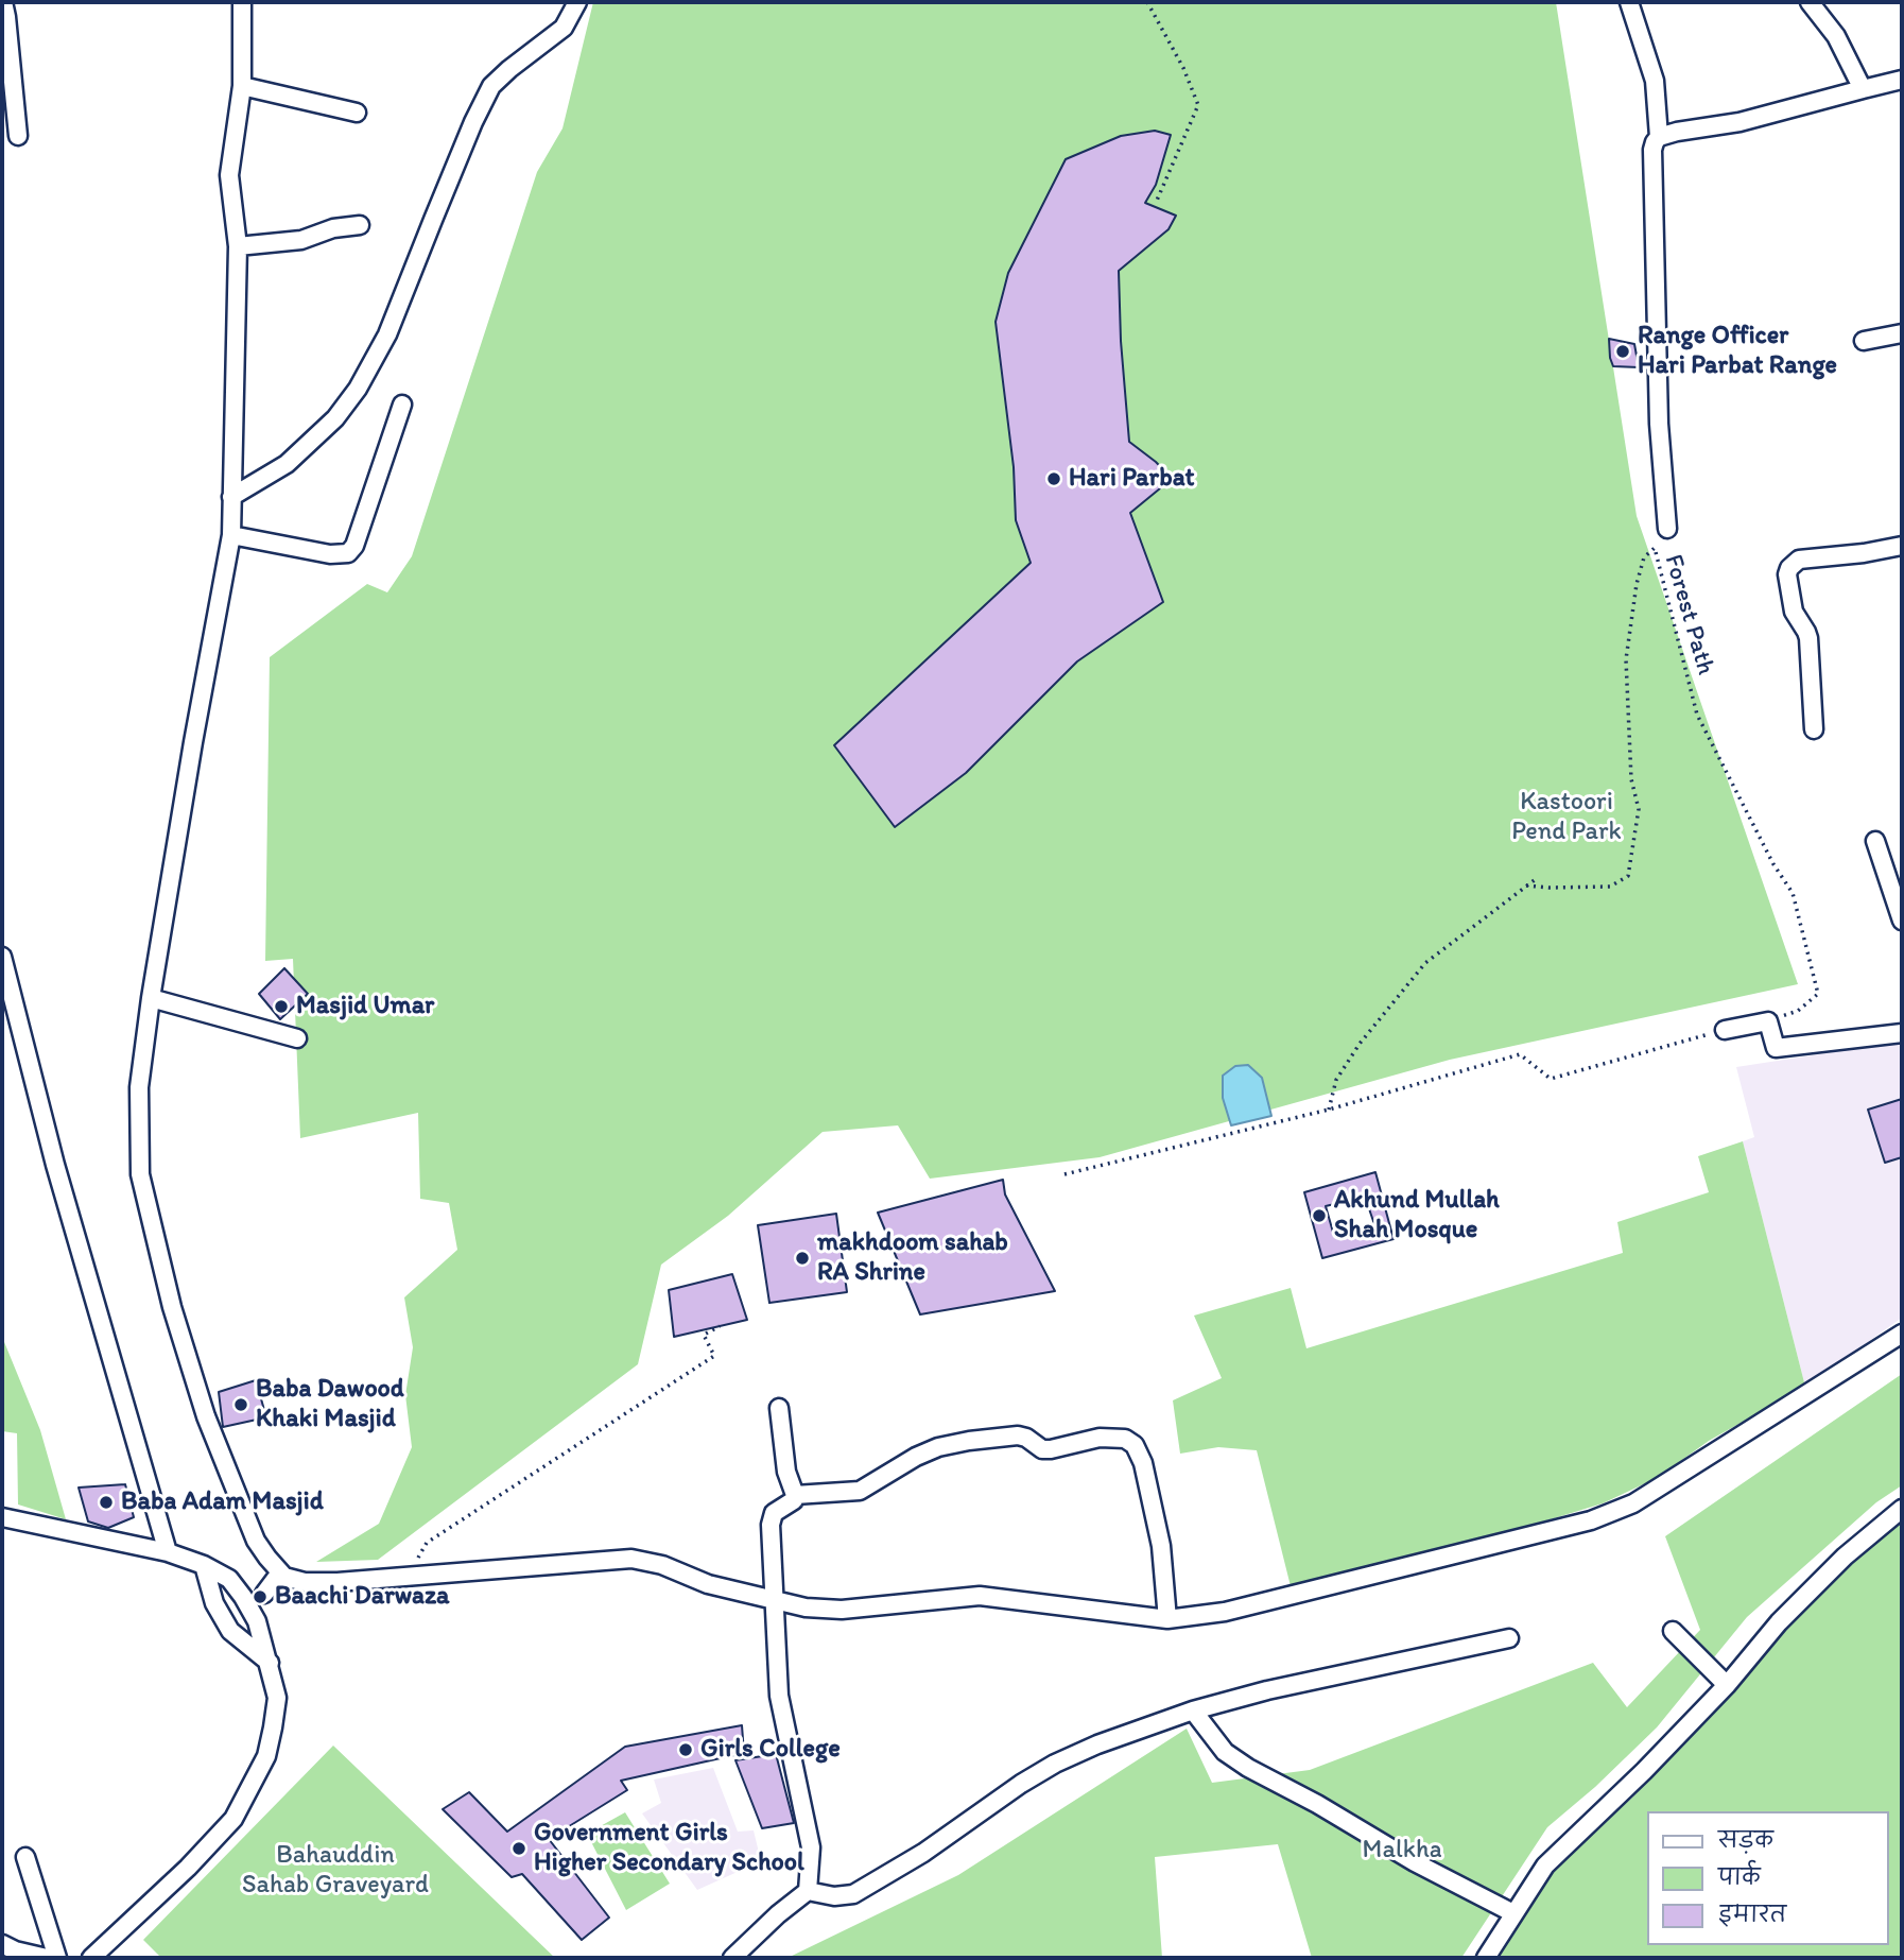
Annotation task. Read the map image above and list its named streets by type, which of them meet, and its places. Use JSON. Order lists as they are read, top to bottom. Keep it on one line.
{"streets":{"path":["Forest Path"]},"parks":["Kastoori Pend Park","Malkha","Bahauddin Sahab Graveyard"],"places":["Range Officer Hari Parbat Range","Hari Parbat","Masjid Umar","Akhund Mullah Shah Mosque","makhdoom sahab RA Shrine","Baba Dawood Khaki Masjid","Baba Adam Masjid","Baachi Darwaza","Girls College","Government Girls Higher Secondary School"],"legend":["सड़क","पार्क","इमारत"]}
